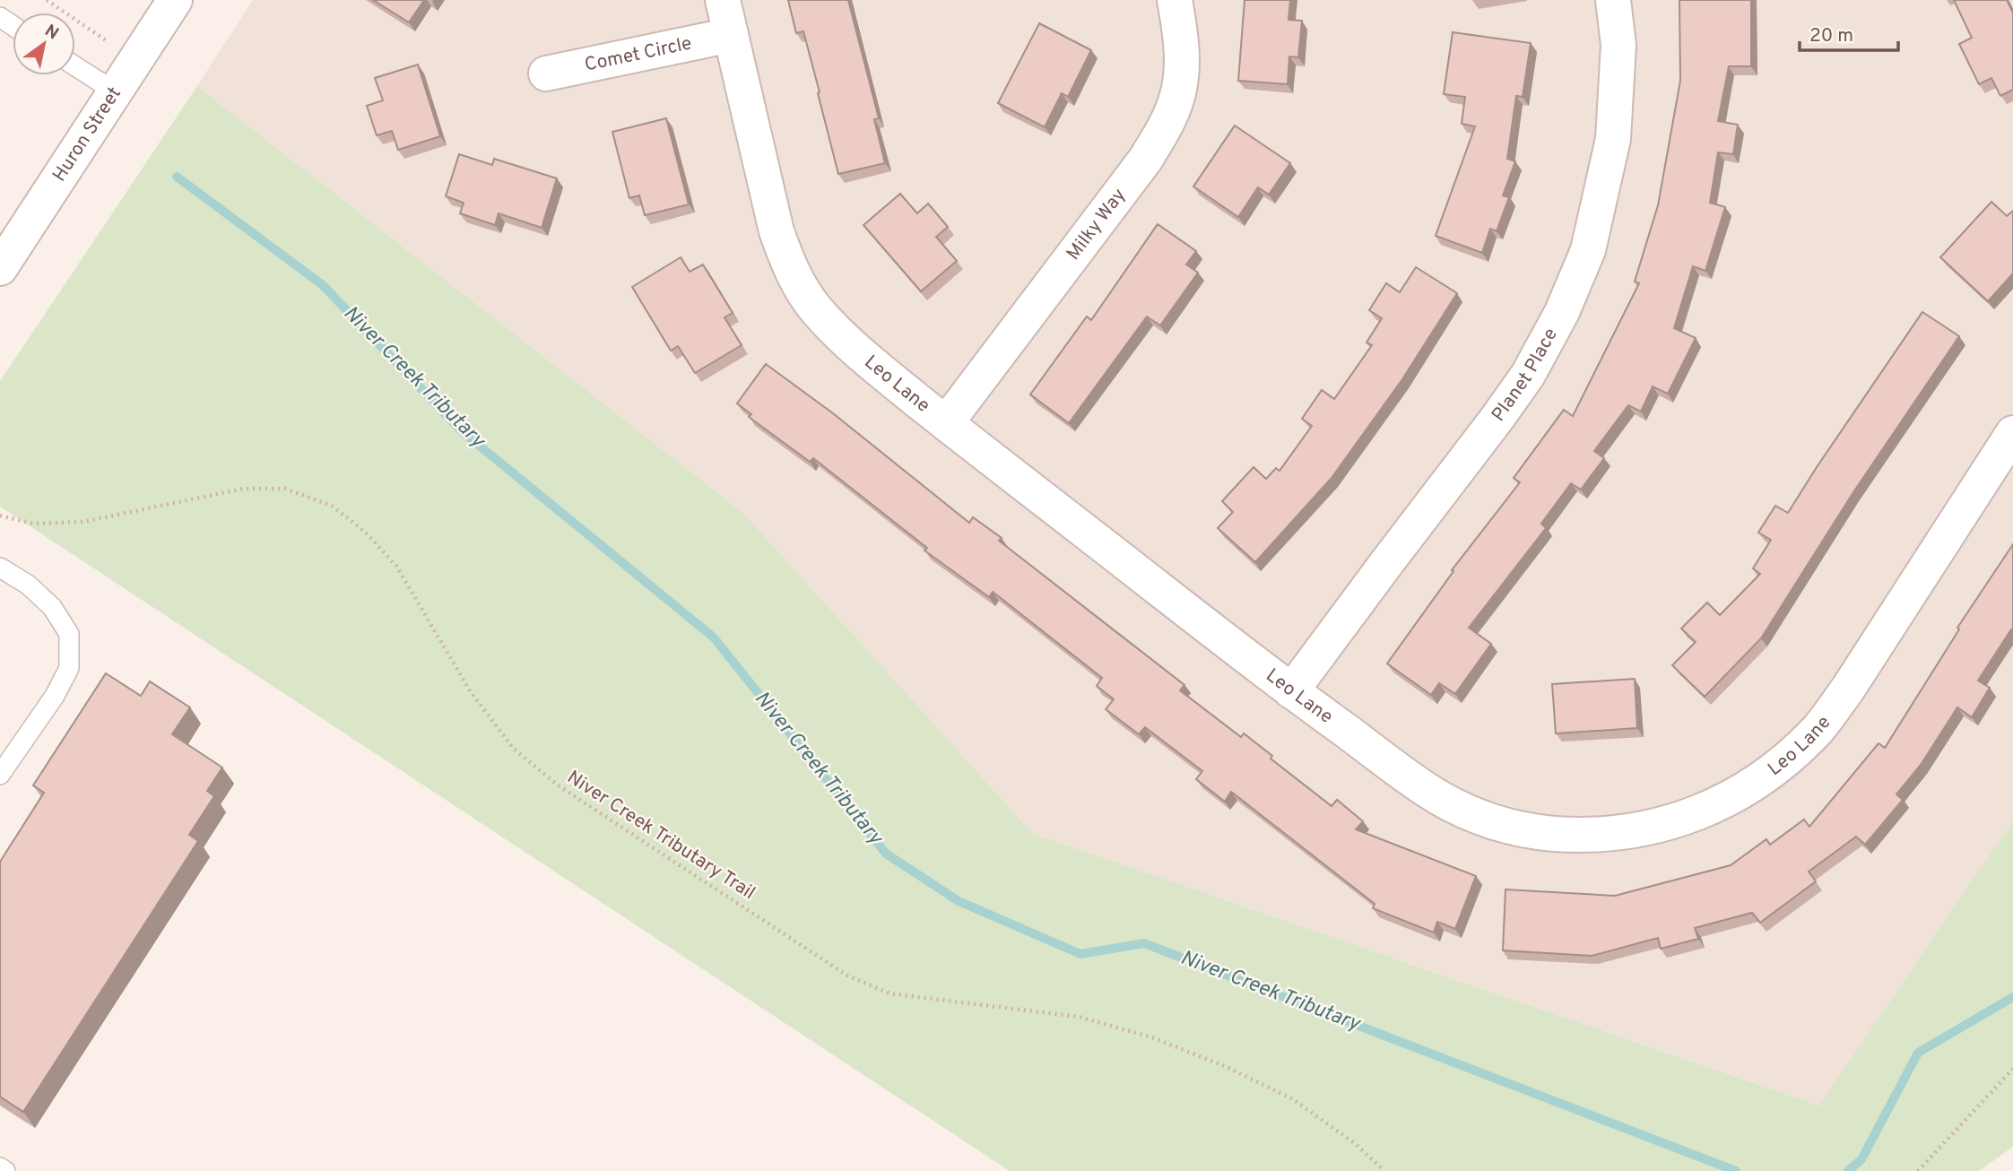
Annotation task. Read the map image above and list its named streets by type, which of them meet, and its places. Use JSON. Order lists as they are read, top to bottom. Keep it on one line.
{"streets":{"street":["Comet Circle","Huron Street","Milky Way","Planet Place","Leo Lane"],"path":["Niver Creek Tributary Trail"]},"crossings":[["Comet Circle","Leo Lane"],["Milky Way","Leo Lane"],["Planet Place","Leo Lane"]],"water":["Niver Creek Tributary"],"scale_bar":"20 m","north":"top right"}
